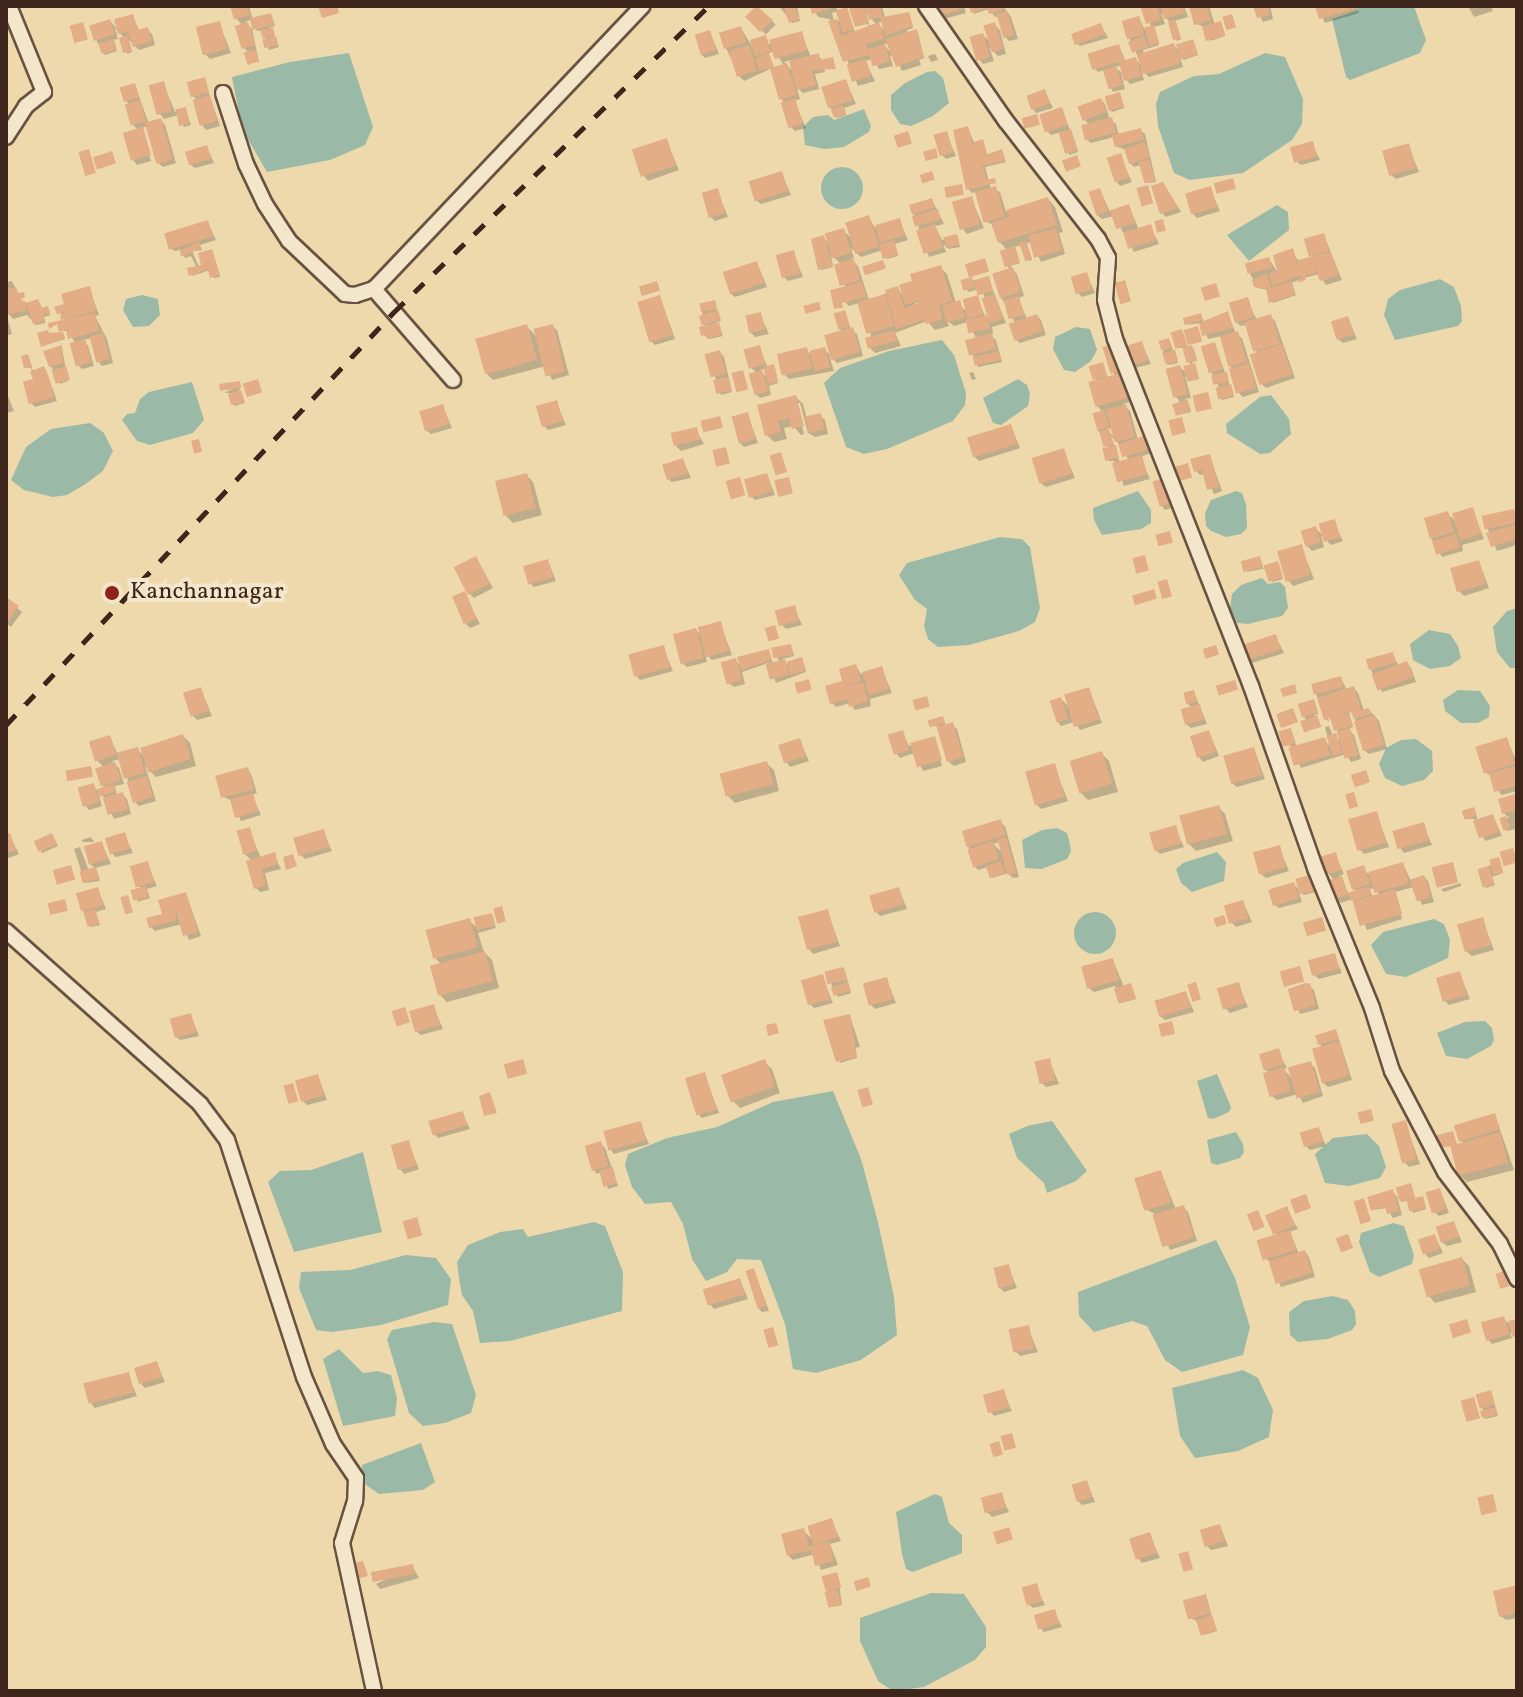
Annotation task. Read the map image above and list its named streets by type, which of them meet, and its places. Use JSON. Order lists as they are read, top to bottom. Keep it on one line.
{"places":["Kanchannagar"]}
